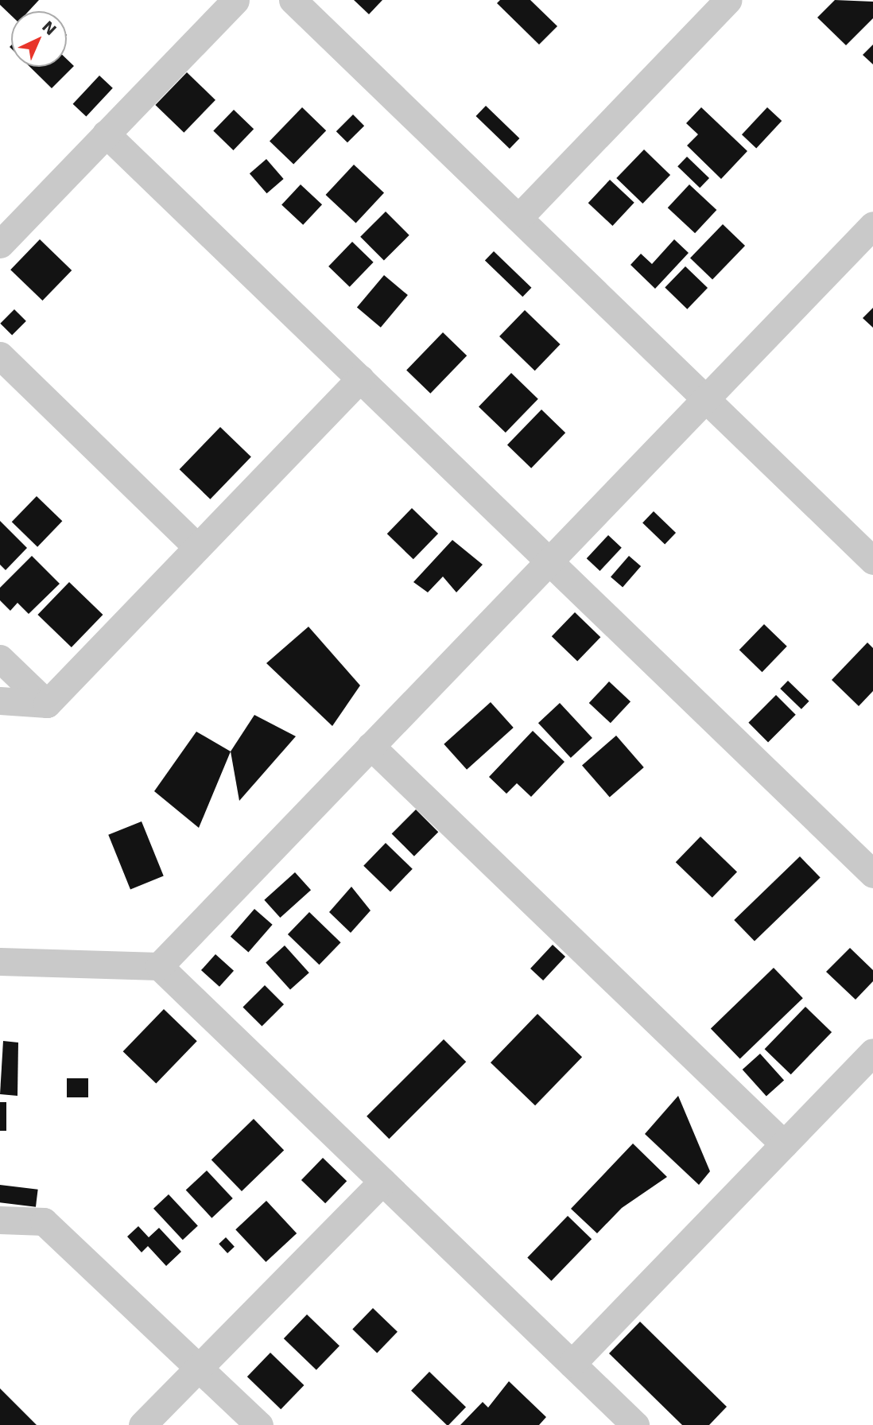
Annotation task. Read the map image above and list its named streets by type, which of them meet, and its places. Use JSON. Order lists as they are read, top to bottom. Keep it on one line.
{"north":"top right"}
